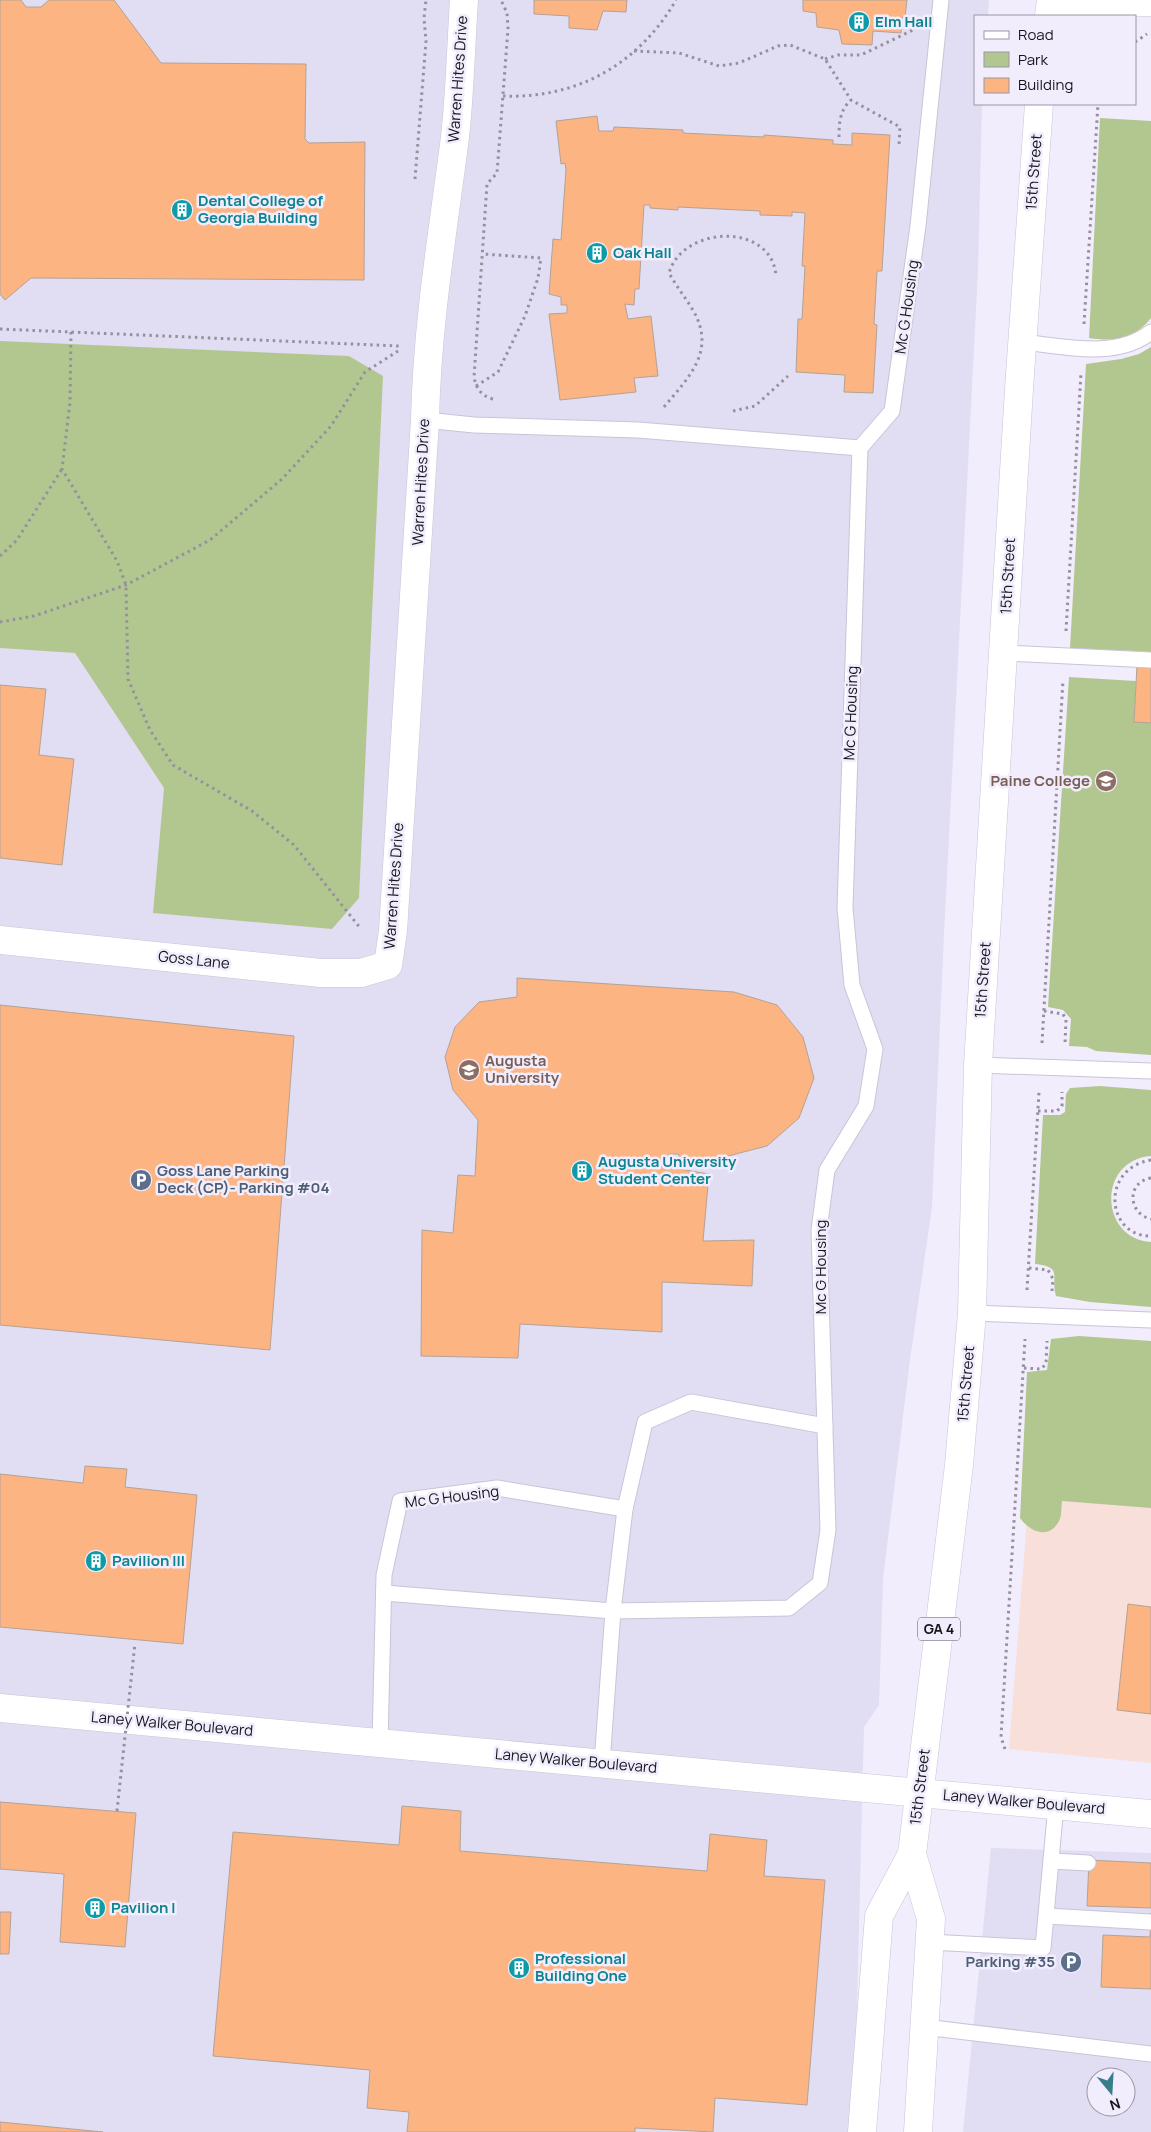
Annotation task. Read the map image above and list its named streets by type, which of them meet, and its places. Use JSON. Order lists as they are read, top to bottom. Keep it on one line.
{"streets":{"street":["Warren Hites Drive","15th Street","Goss Lane","GA 4","Laney Walker Boulevard"],"lane":["Mc G Housing"]},"crossings":[["Warren Hites Drive","Goss Lane"],["15th Street","Laney Walker Boulevard"],["Mc G Housing","Laney Walker Boulevard"]],"places":{"building":["Elm Hall","Dental College of Georgia Building","Oak Hall","Augusta University Student Center","Pavilion III","Pavilion I","Professional Building One"],"school or university":["Paine College","Augusta University"],"parking":["Goss Lane Parking Deck (CP)- Parking #04","Parking #35"]},"legend":["Road","Park","Building"],"north":"bottom"}
